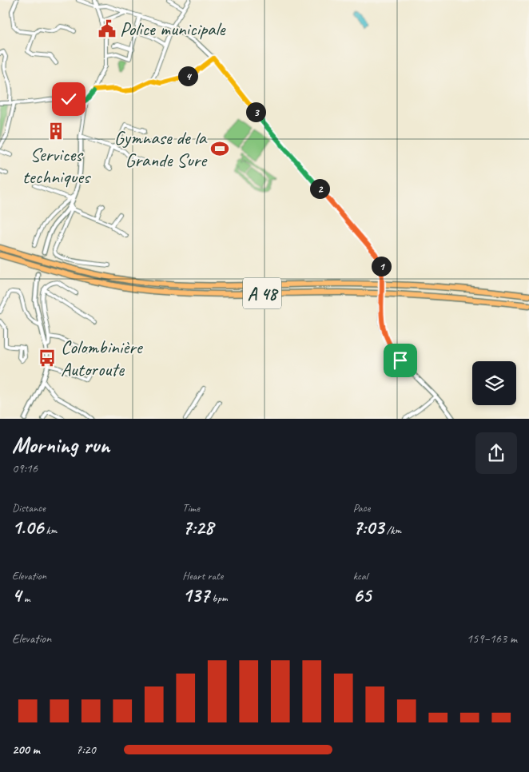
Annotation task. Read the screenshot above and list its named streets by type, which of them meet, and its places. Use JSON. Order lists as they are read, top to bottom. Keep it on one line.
{"streets":{"highway":["A 48"]},"places":{"public building":["Police municipale"],"building":["Services techniques"],"sports":["Gymnase de la Grande Sure"],"bus stop":["Colombinière Autoroute"]},"page":{"pins":["4","3","2","1"],"heading":["Morning run","09:16"],"stats":[["Distance","1.06 km"],["Time","7:28"],["Pace","7:03 /km"],["Elevation","4 m"],["Heart rate","137 bpm"],["kcal","65"]],"chart":["Elevation","159–163 m"],"list":[{"name":"200 m","note":"7:20"}]}}
